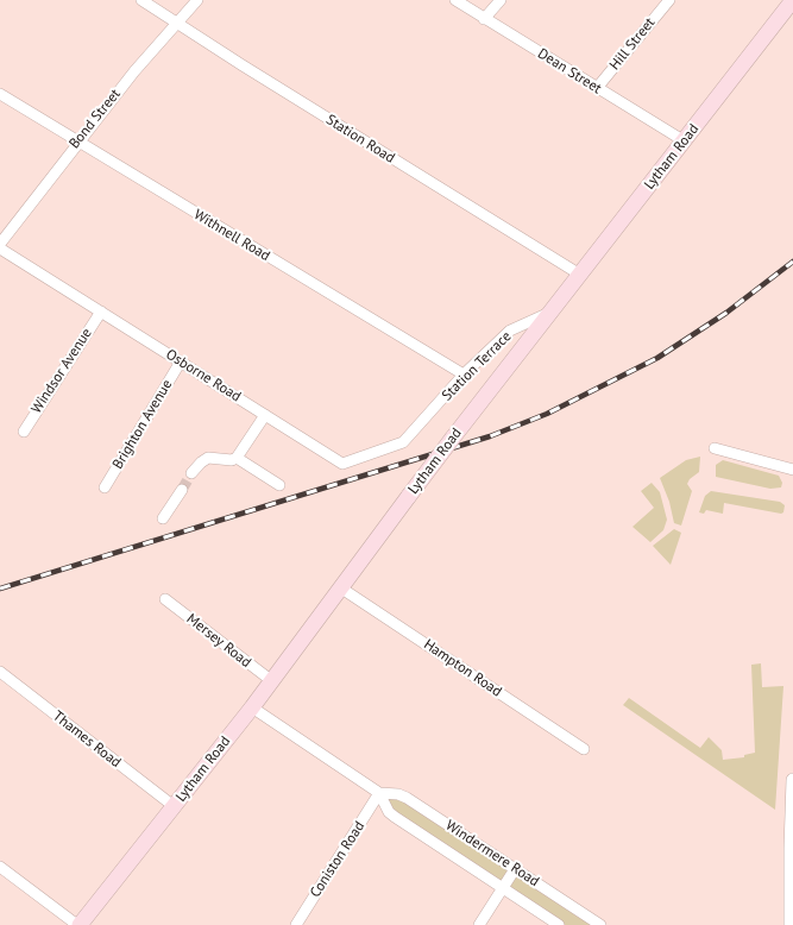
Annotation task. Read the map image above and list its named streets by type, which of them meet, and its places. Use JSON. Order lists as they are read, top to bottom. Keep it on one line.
{"streets":{"main road":["Lytham Road"],"street":["Hill Street","Dean Street","Bond Street","Station Road","Withnell Road","Station Terrace","Windsor Avenue","Osborne Road","Brighton Avenue","Mersey Road","Hampton Road","Thames Road","Windermere Road","Coniston Road"]},"crossings":[["Hill Street","Dean Street"],["Dean Street","Lytham Road"],["Bond Street","Station Road"],["Bond Street","Withnell Road"],["Station Road","Lytham Road"],["Lytham Road","Station Terrace"],["Lytham Road","Mersey Road"],["Lytham Road","Hampton Road"],["Lytham Road","Thames Road"],["Lytham Road","Windermere Road"],["Withnell Road","Station Terrace"],["Station Terrace","Osborne Road"],["Windsor Avenue","Osborne Road"],["Osborne Road","Brighton Avenue"],["Windermere Road","Coniston Road"]]}
